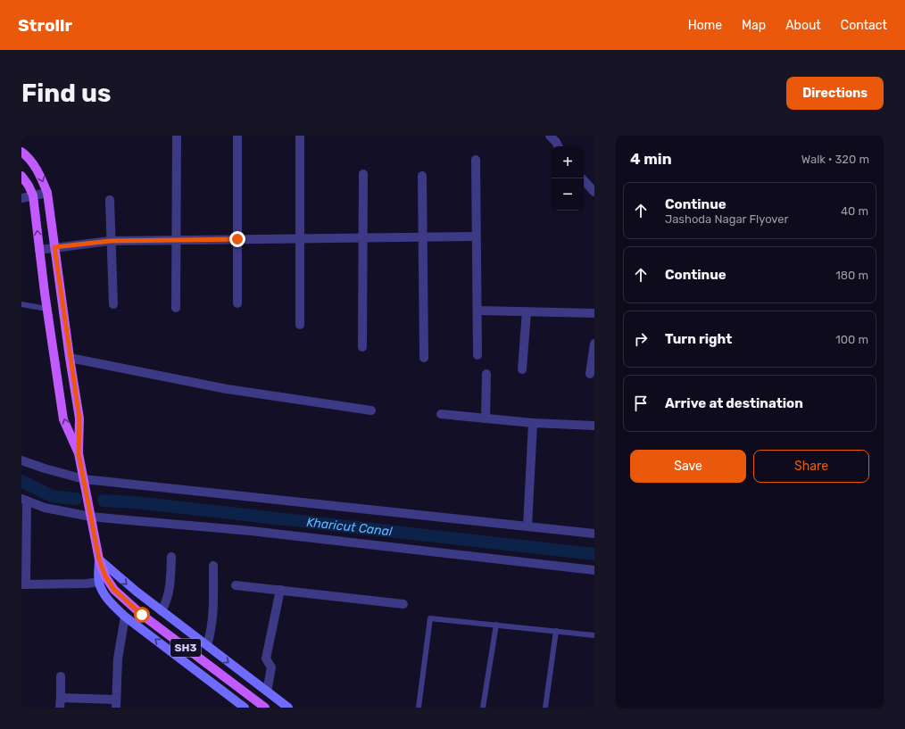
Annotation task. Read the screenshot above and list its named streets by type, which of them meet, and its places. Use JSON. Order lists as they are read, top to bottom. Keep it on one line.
{"streets":{"main road":["SH3"]},"water":["Kharicut Canal"],"page":{"header":"Strollr","nav":["Home","Map","About","Contact"],"buttons":["Directions",["Save","Share"]],"title":"Find us","heading":["4 min","Walk · 320 m"],"map_buttons":["+","−"],"list":[["Continue","Jashoda Nagar Flyover","40 m"],["Continue","180 m"],["Turn right","100 m"],"Arrive at destination"]}}
